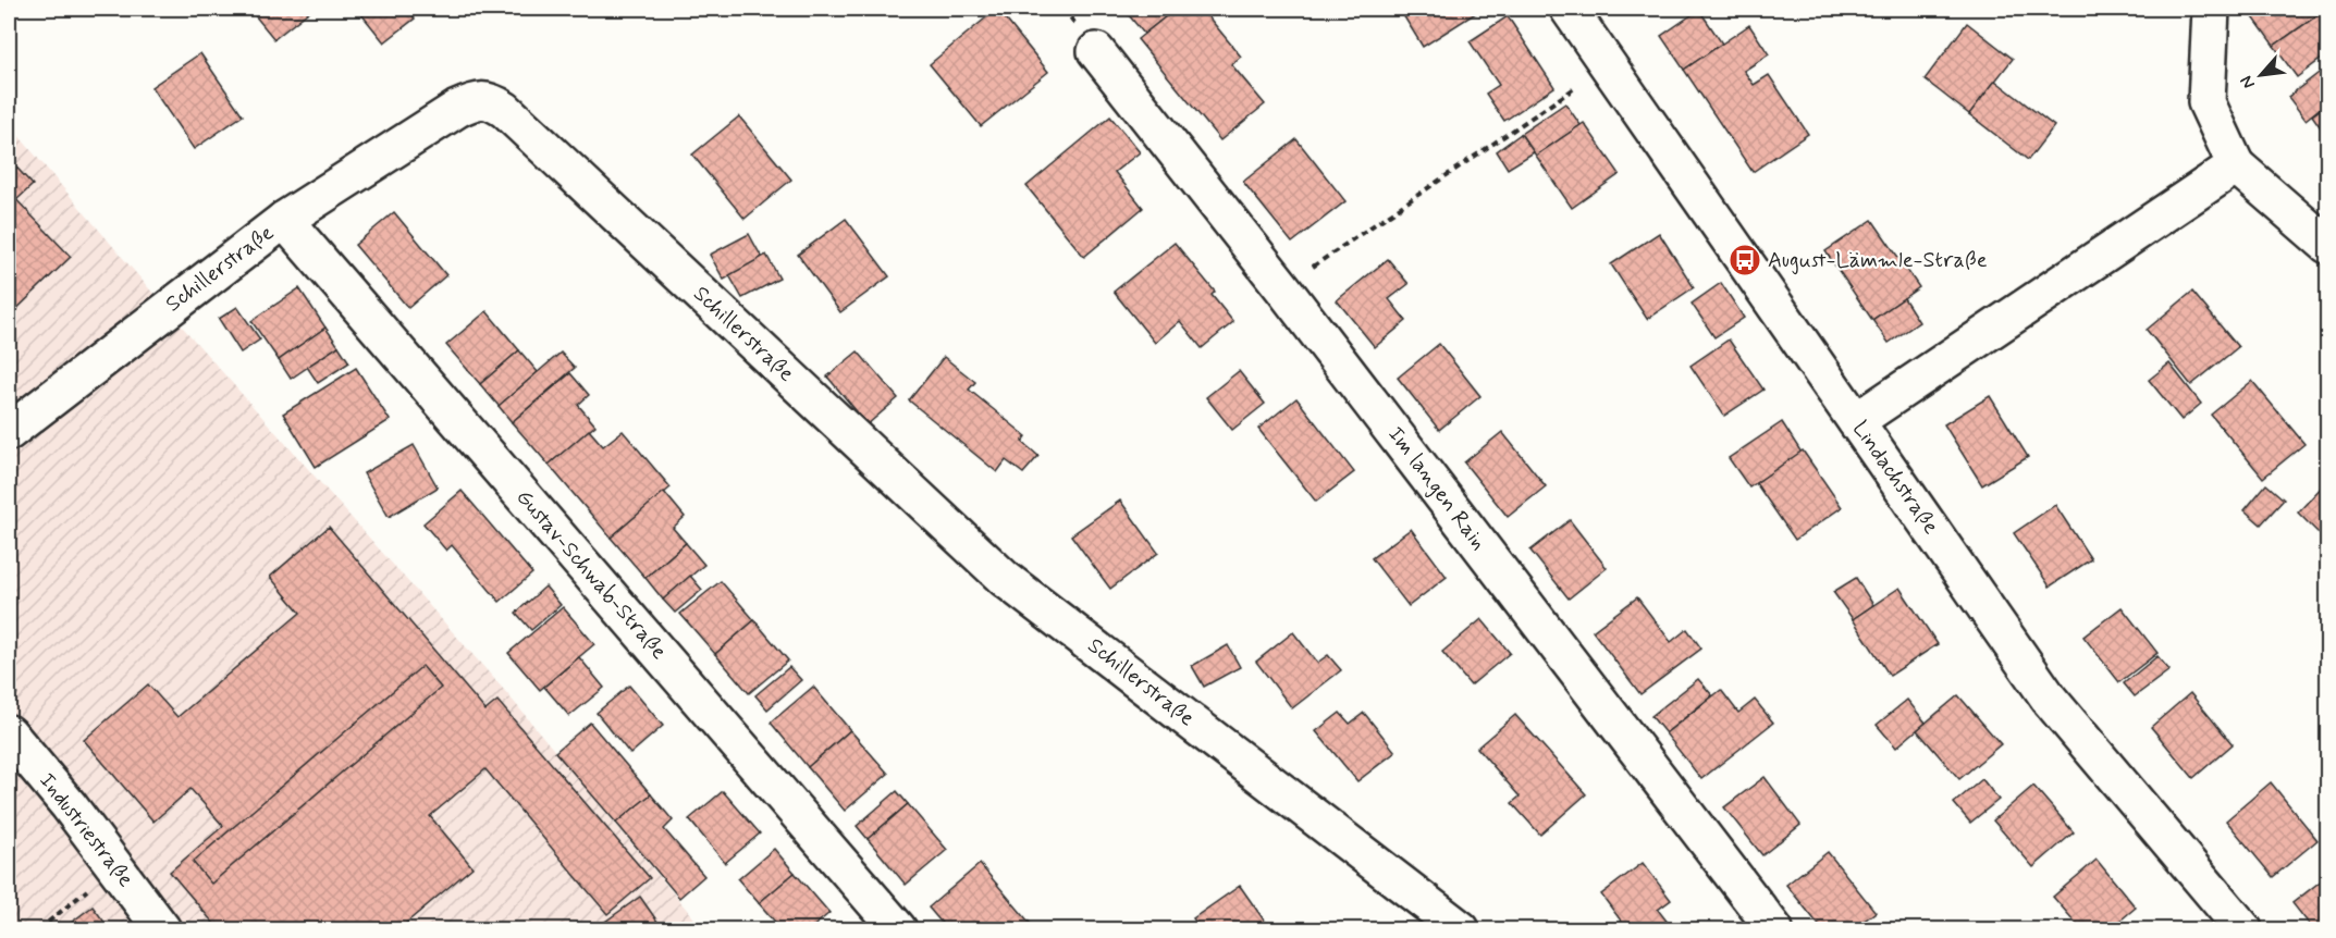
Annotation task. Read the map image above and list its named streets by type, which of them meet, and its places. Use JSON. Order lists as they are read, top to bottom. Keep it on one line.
{"streets":{"street":["Schillerstraße","Lindachstraße","Im langen Rain","Gustav-Schwab-Straße","Industriestraße"]},"crossings":[["Schillerstraße","Gustav-Schwab-Straße"]],"places":{"bus stop":["August-Lämmle-Straße"]},"north":"bottom left"}
